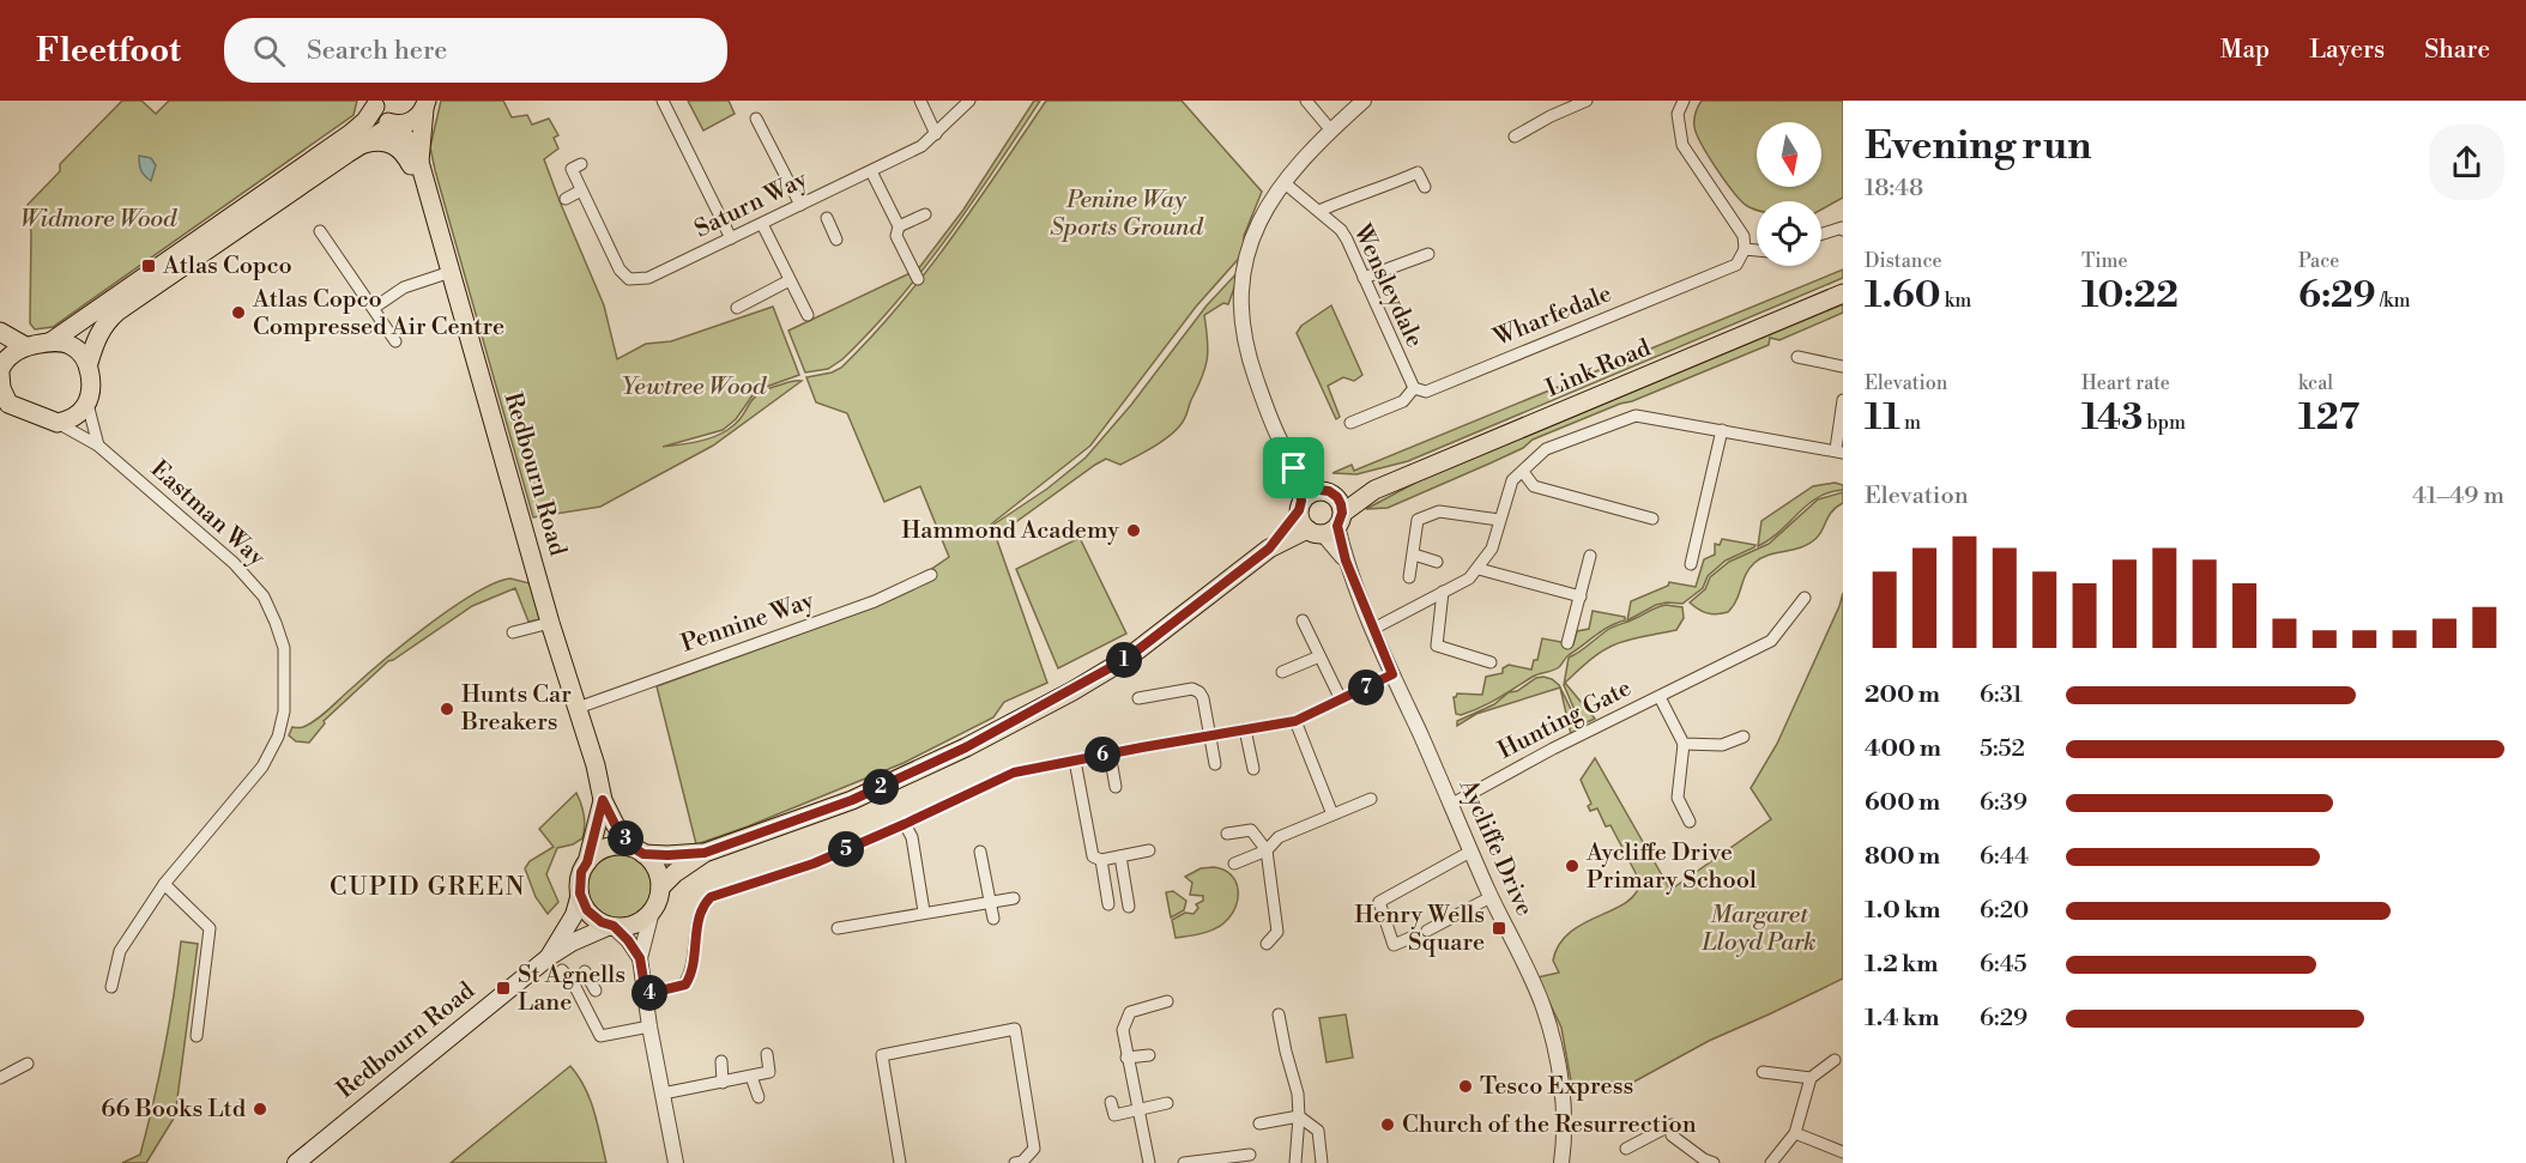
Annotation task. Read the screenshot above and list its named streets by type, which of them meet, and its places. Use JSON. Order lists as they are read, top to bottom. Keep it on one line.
{"streets":{"main road":["Link Road","Redbourn Road"],"street":["Saturn Way","Wensleydale","Wharfedale","Eastman Way","Pennine Way","Hunting Gate","Aycliffe Drive"]},"crossings":[["Wensleydale","Wharfedale"],["Link Road","Aycliffe Drive"],["Redbourn Road","Pennine Way"],["Hunting Gate","Aycliffe Drive"]],"districts":["CUPID GREEN"],"parks":["Penine Way Sports Ground","Widmore Wood","Yewtree Wood","Margaret Lloyd Park"],"places":{"transit":["Atlas Copco","Henry Wells Square","St Agnells Lane"],"other":["Atlas Copco Compressed Air Centre","Hammond Academy","Hunts Car Breakers","Aycliffe Drive Primary School","Tesco Express","66 Books Ltd","Church of the Resurrection"]},"north":"bottom","page":{"header":"Fleetfoot","search":"Search here","nav":["Map","Layers","Share"],"heading":["Evening run","18:48"],"stats":[["Distance","1.60 km"],["Time","10:22"],["Pace","6:29 /km"],["Elevation","11 m"],["Heart rate","143 bpm"],["kcal","127"]],"chart":["Elevation","41–49 m"],"pins":["1","7","6","2","3","5","4"],"list":[{"name":"200 m","note":"6:31"},{"name":"400 m","note":"5:52"},{"name":"600 m","note":"6:39"},{"name":"800 m","note":"6:44"},{"name":"1.0 km","note":"6:20"},{"name":"1.2 km","note":"6:45"},{"name":"1.4 km","note":"6:29"}]}}
